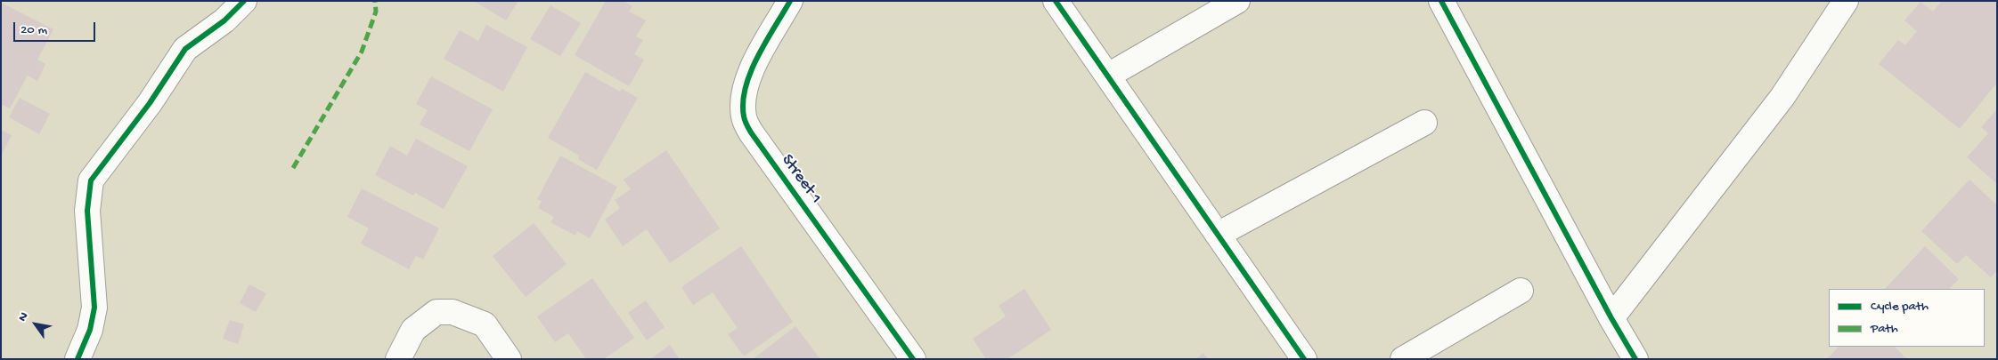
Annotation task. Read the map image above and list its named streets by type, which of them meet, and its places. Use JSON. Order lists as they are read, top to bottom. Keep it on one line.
{"streets":{"street":["Street 1"]},"legend":["Cycle path","Path"],"scale_bar":"20 m","north":"top left"}
